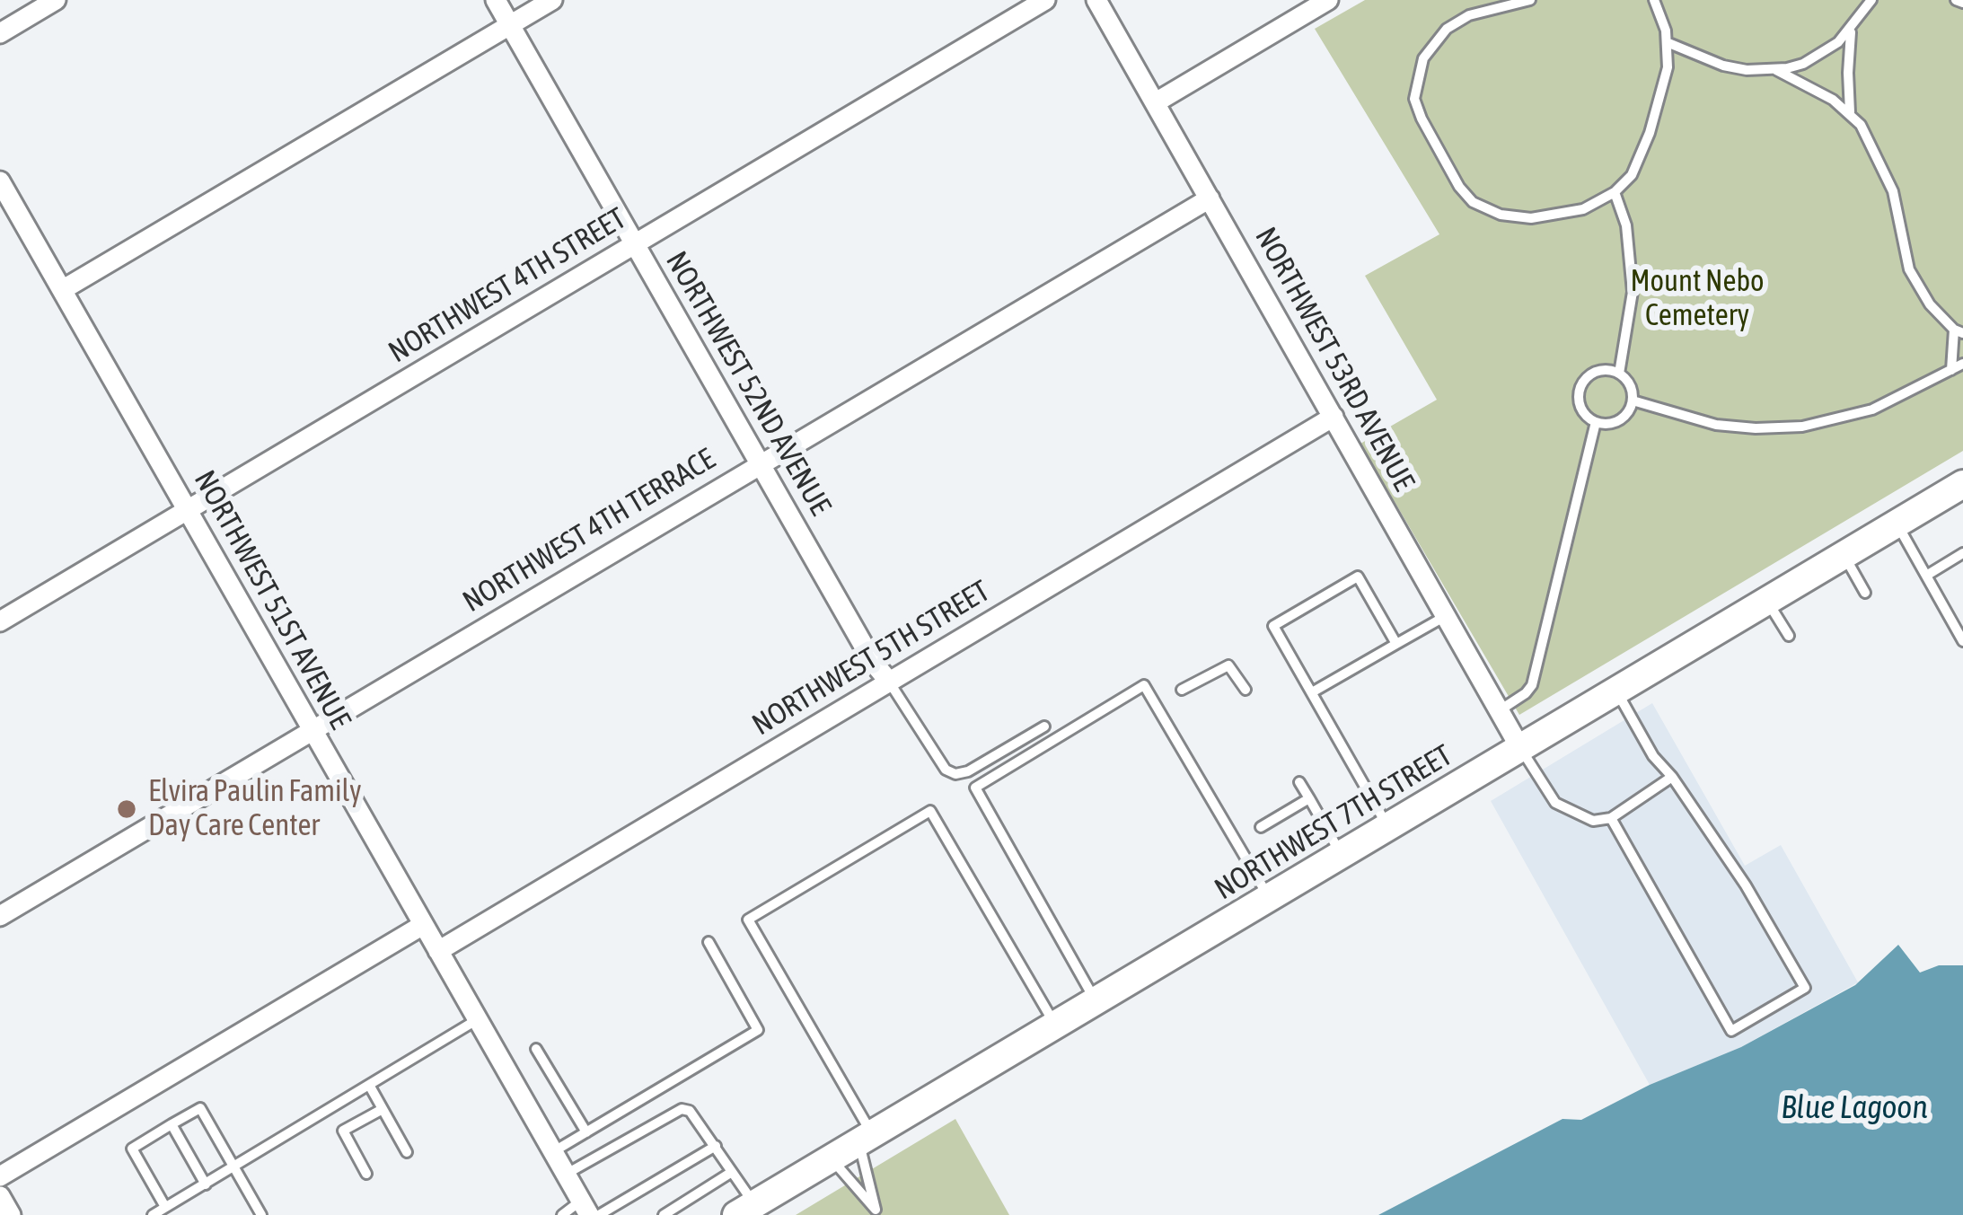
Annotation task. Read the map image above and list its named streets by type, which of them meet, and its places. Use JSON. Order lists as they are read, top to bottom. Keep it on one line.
{"streets":{"main road":["NORTHWEST 7TH STREET"],"street":["NORTHWEST 4TH STREET","NORTHWEST 53RD AVENUE","NORTHWEST 52ND AVENUE","NORTHWEST 4TH TERRACE","NORTHWEST 51ST AVENUE","NORTHWEST 5TH STREET"]},"crossings":[["NORTHWEST 4TH STREET","NORTHWEST 52ND AVENUE"],["NORTHWEST 4TH STREET","NORTHWEST 51ST AVENUE"],["NORTHWEST 53RD AVENUE","NORTHWEST 4TH TERRACE"],["NORTHWEST 53RD AVENUE","NORTHWEST 5TH STREET"],["NORTHWEST 53RD AVENUE","NORTHWEST 7TH STREET"],["NORTHWEST 52ND AVENUE","NORTHWEST 4TH TERRACE"],["NORTHWEST 52ND AVENUE","NORTHWEST 5TH STREET"],["NORTHWEST 4TH TERRACE","NORTHWEST 51ST AVENUE"],["NORTHWEST 51ST AVENUE","NORTHWEST 5TH STREET"]],"water":["Blue Lagoon"],"parks":["Mount Nebo Cemetery"],"places":["Elvira Paulin Family Day Care Center"]}
